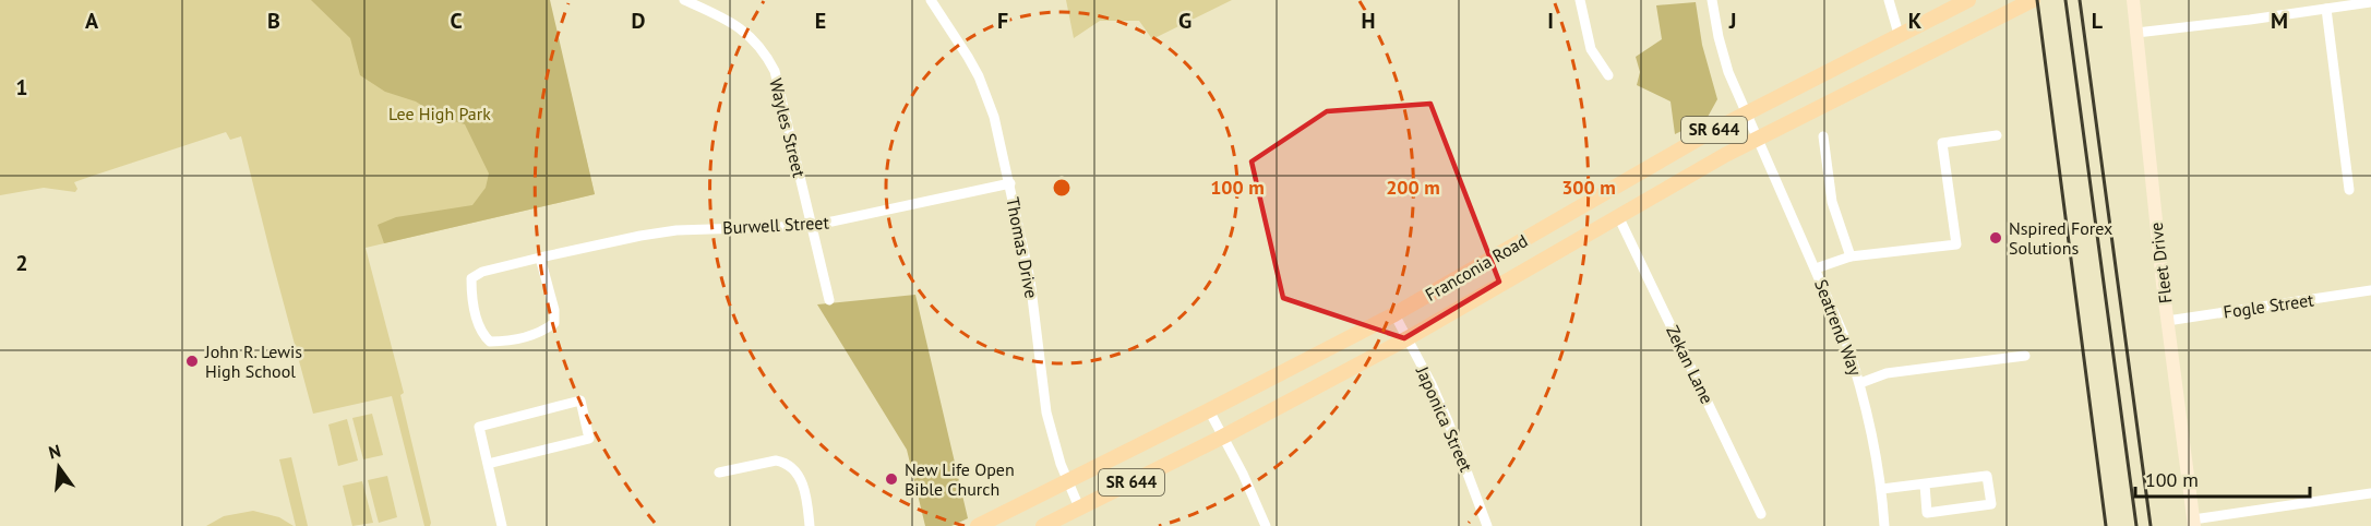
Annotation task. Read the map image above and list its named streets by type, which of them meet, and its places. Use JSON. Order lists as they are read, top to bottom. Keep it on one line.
{"streets":{"main road":["SR 644","Franconia Road"],"street":["Wayles Street","Burwell Street","Thomas Drive","Fleet Drive","Fogle Street","Seatrend Way","Zekan Lane","Japonica Street"]},"crossings":[["Wayles Street","Burwell Street"],["Burwell Street","Thomas Drive"],["Thomas Drive","Franconia Road"],["Fleet Drive","Fogle Street"],["Franconia Road","Seatrend Way"],["Franconia Road","Zekan Lane"],["Franconia Road","Japonica Street"]],"parks":["Lee High Park"],"places":["Nspired Forex Solutions","John R. Lewis High School","New Life Open Bible Church"],"scale_bar":"100 m","north":"top","grid":{"columns":["A","B","C","D","E","F","G","H","I","J","K","L","M"],"rows":["1","2"]},"rings":["100 m","200 m","300 m"]}
